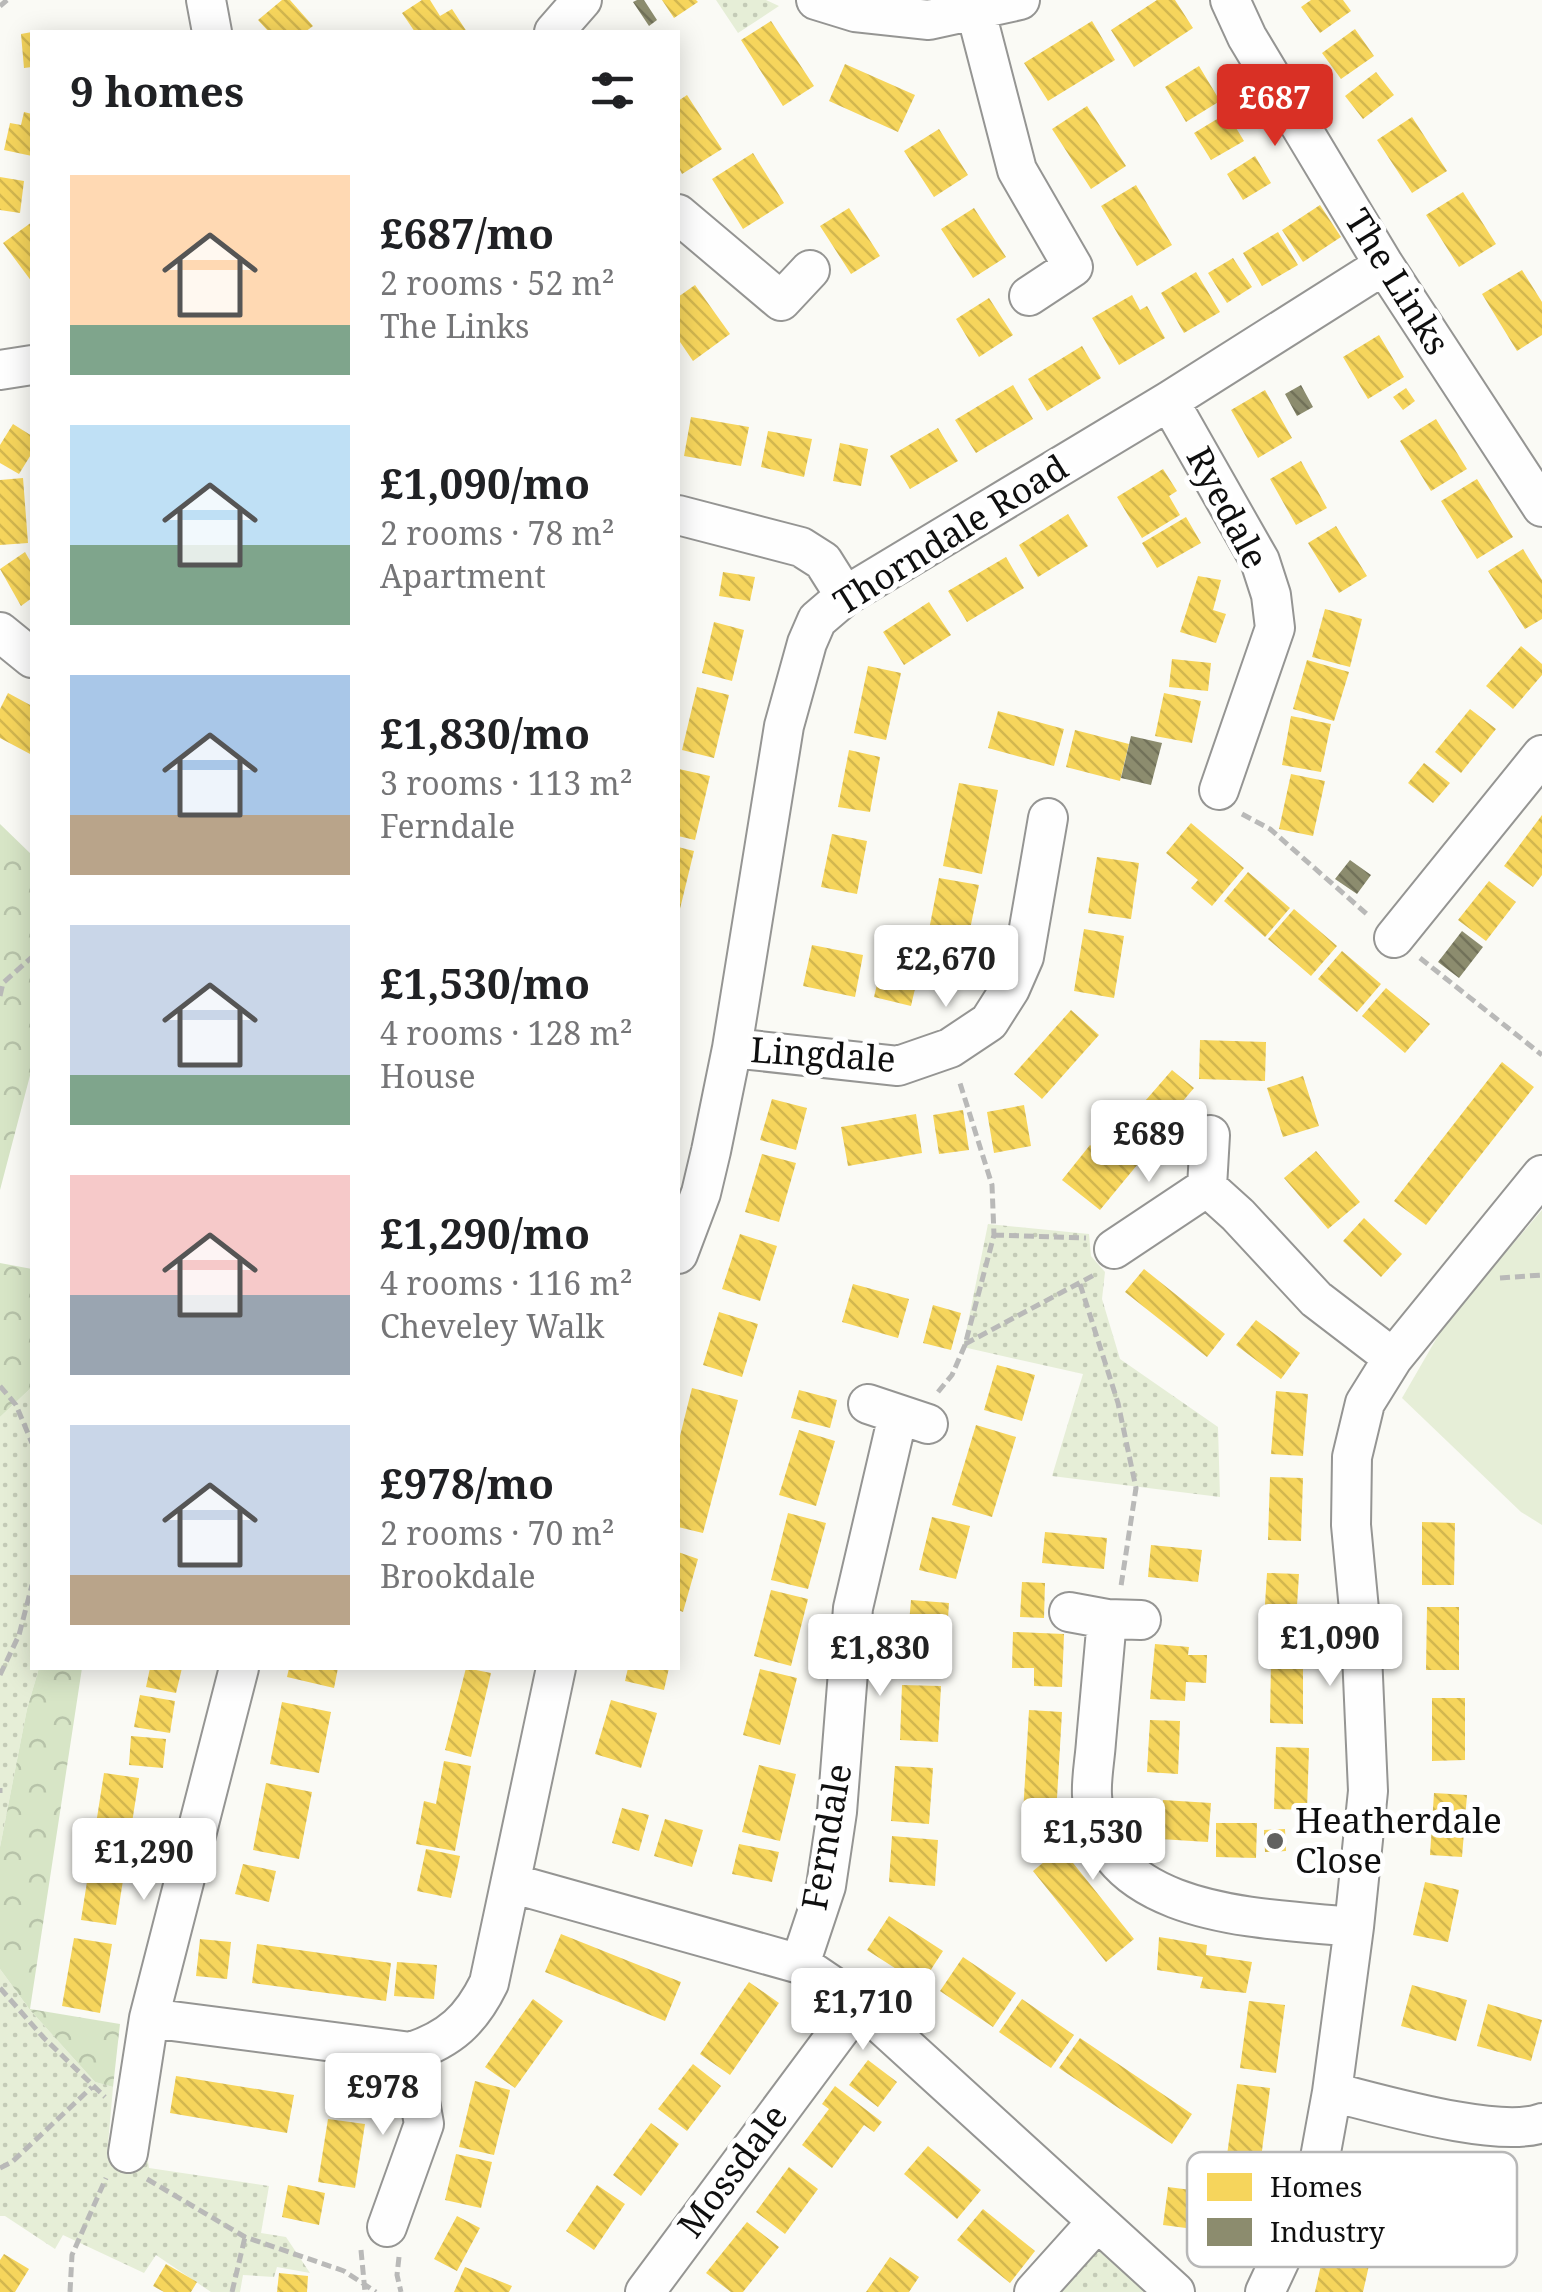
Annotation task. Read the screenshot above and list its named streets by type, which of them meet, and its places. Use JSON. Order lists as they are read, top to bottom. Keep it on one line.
{"streets":{"street":["The Links","Ryedale","Thorndale Road","Lingdale","Ferndale","Mossdale"]},"crossings":[["The Links","Thorndale Road"],["Ryedale","Thorndale Road"],["Thorndale Road","Lingdale"]],"places":["Heatherdale Close"],"legend":["Homes","Industry"],"page":{"heading":"9 homes","price":["£687","£2,670","£689","£1,090","£1,830","£1,530","£1,290","£1,710","£978"],"list":[{"name":"£687/mo","note":"2 rooms · 52 m² · The Links"},{"name":"£1,090/mo","note":"2 rooms · 78 m² · Apartment"},{"name":"£1,830/mo","note":"3 rooms · 113 m² · Ferndale"},{"name":"£1,530/mo","note":"4 rooms · 128 m² · House"},{"name":"£1,290/mo","note":"4 rooms · 116 m² · Cheveley Walk"},{"name":"£978/mo","note":"2 rooms · 70 m² · Brookdale"}]}}
